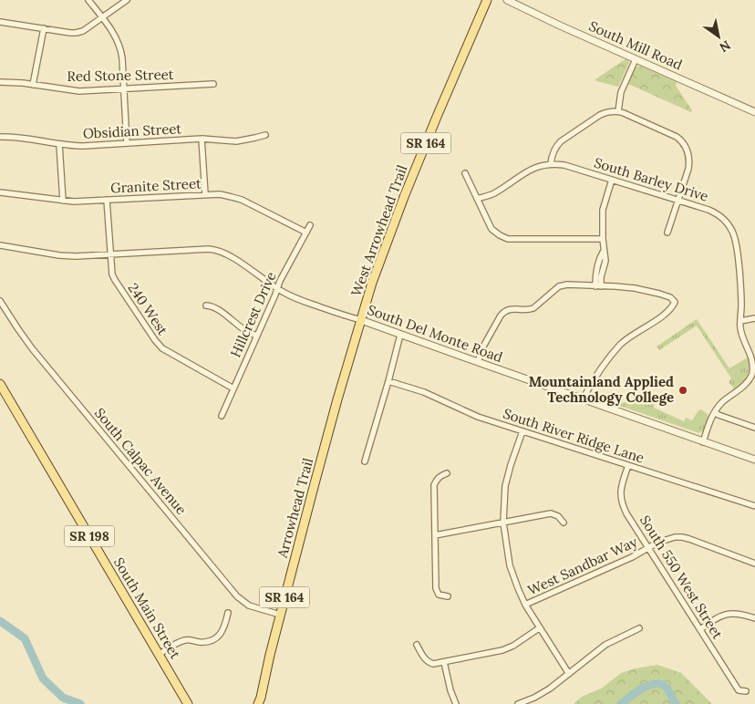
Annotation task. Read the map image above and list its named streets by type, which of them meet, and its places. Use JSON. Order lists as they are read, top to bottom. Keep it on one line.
{"streets":{"main road":["SR 164","West Arrowhead Trail","Arrowhead Trail","SR 198","South Main Street"],"street":["South Mill Road","Red Stone Street","Obsidian Street","South Barley Drive","Granite Street","240 West","Hillcrest Drive","South Del Monte Road","South River Ridge Lane","South Calpac Avenue","West Sandbar Way","South 550 West Street"]},"crossings":[["Granite Street","240 West"],["Granite Street","Hillcrest Drive"],["West Arrowhead Trail","South Del Monte Road"],["West Arrowhead Trail","Arrowhead Trail"],["240 West","Hillcrest Drive"],["240 West","South Del Monte Road"],["Hillcrest Drive","South Del Monte Road"],["South Del Monte Road","Arrowhead Trail"],["South River Ridge Lane","South 550 West Street"],["South Calpac Avenue","Arrowhead Trail"],["West Sandbar Way","South 550 West Street"]],"places":["Mountainland Applied Technology College"],"north":"bottom right"}
